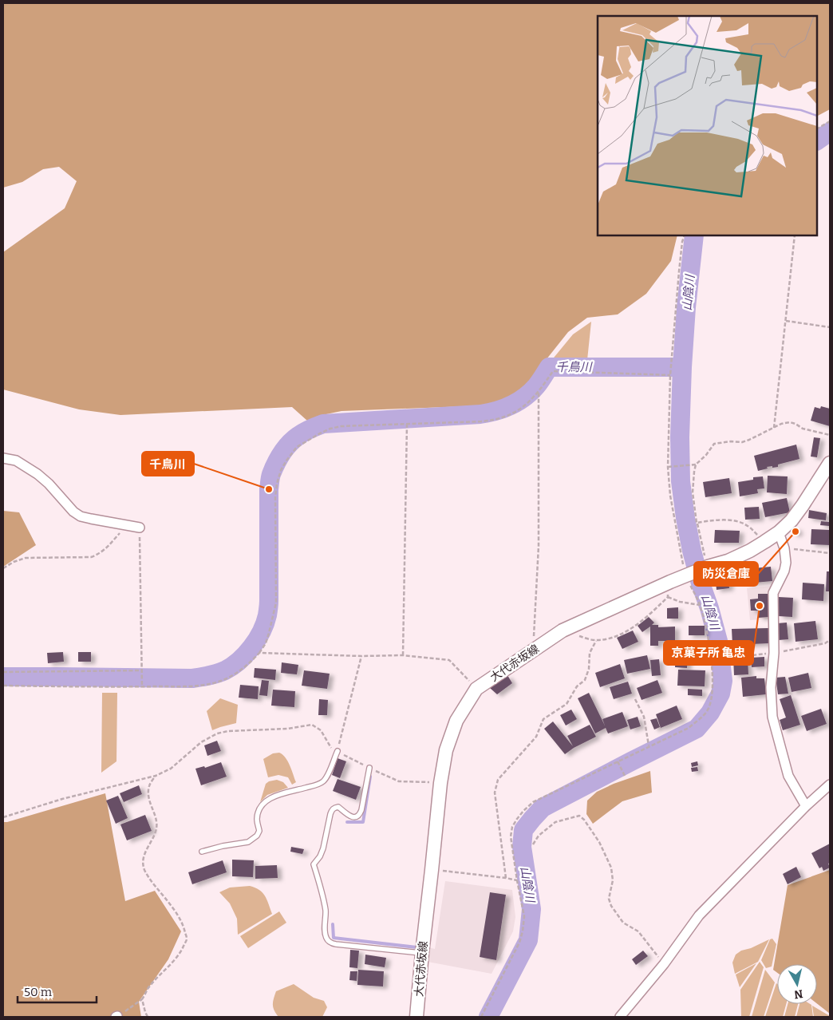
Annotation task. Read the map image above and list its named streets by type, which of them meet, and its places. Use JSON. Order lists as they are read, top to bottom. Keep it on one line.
{"streets":{"main road":["大代赤坂線"]},"water":["山陰川","千鳥川"],"places":["千鳥川","防災倉庫","京菓子所 亀忠"],"scale_bar":"50 m","north":"bottom"}
